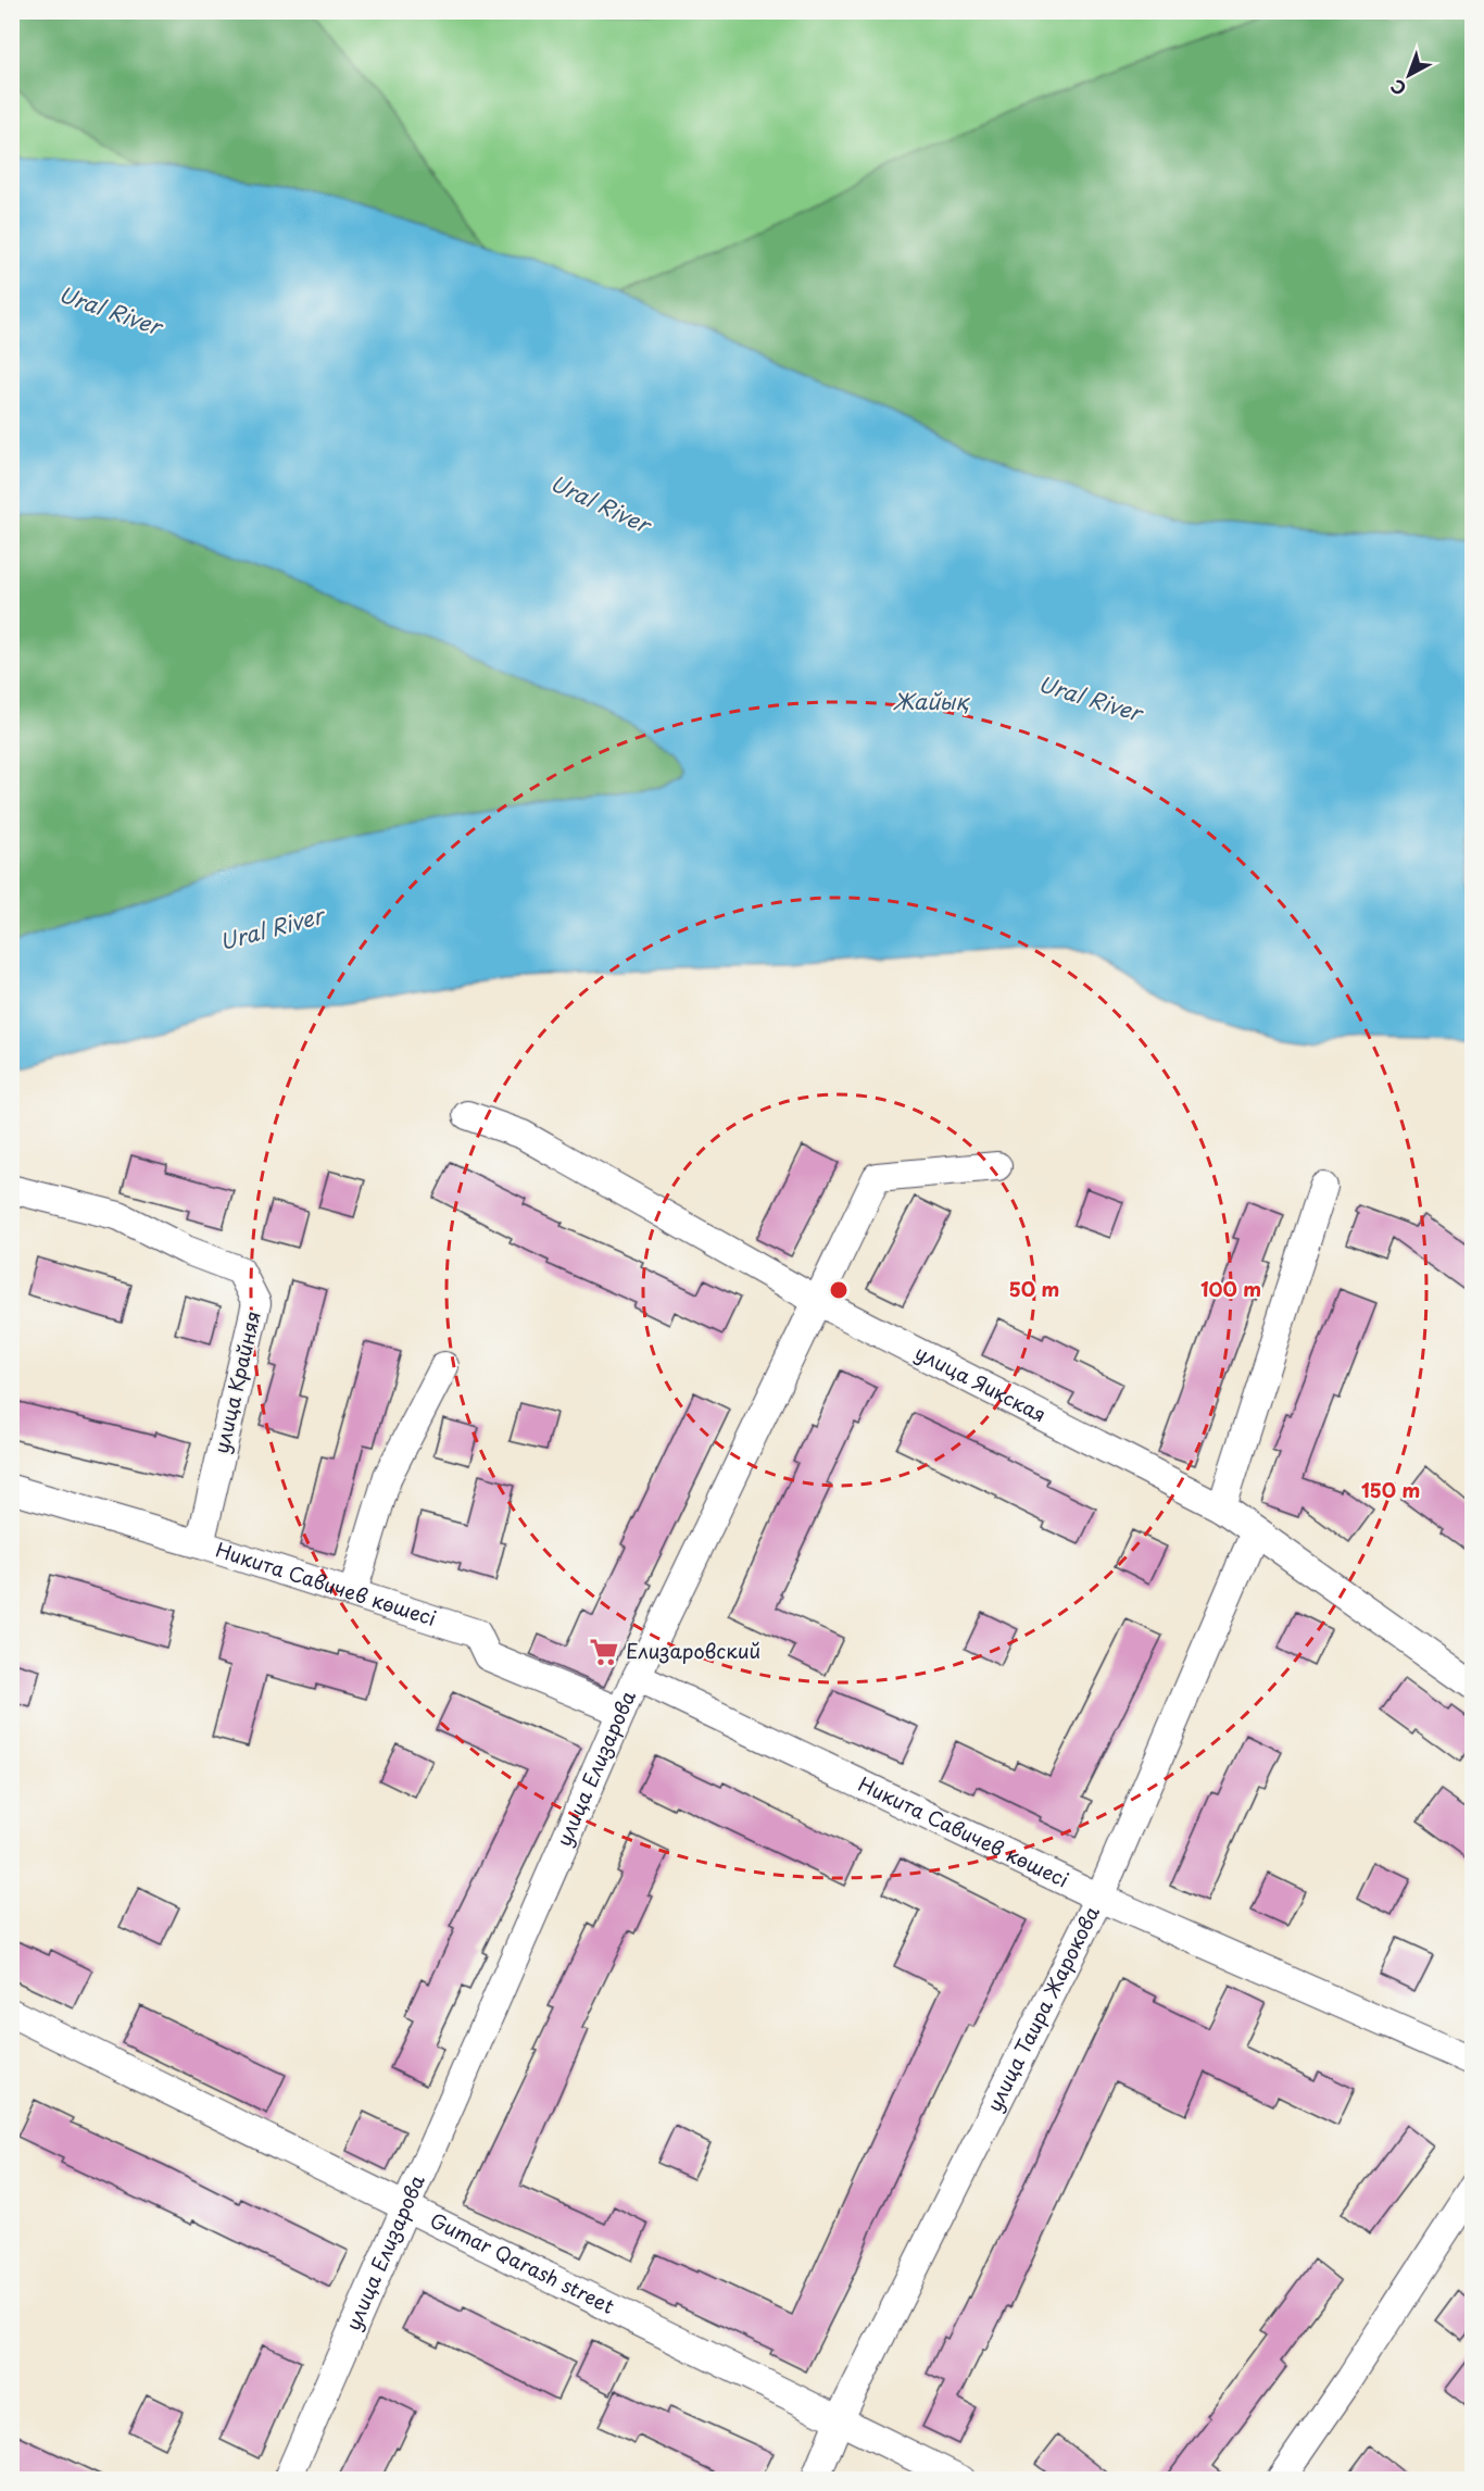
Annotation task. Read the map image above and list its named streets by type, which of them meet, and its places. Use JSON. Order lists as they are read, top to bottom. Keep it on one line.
{"streets":{"street":["улица Крайняя","улица Яикская","Никита Савичев көшесі","улица Елизарова","улица Таира Жарокова","Gumar Qarash street"]},"crossings":[["улица Крайняя","Никита Савичев көшесі"],["улица Яикская","улица Елизарова"],["улица Яикская","улица Таира Жарокова"],["Никита Савичев көшесі","улица Елизарова"],["Никита Савичев көшесі","улица Таира Жарокова"],["улица Елизарова","Gumar Qarash street"],["улица Таира Жарокова","Gumar Qarash street"]],"water":["Ural River","Жайық"],"places":{"supermarket":["Елизаровский"]},"north":"bottom left","rings":["50 m","100 m","150 m"]}
